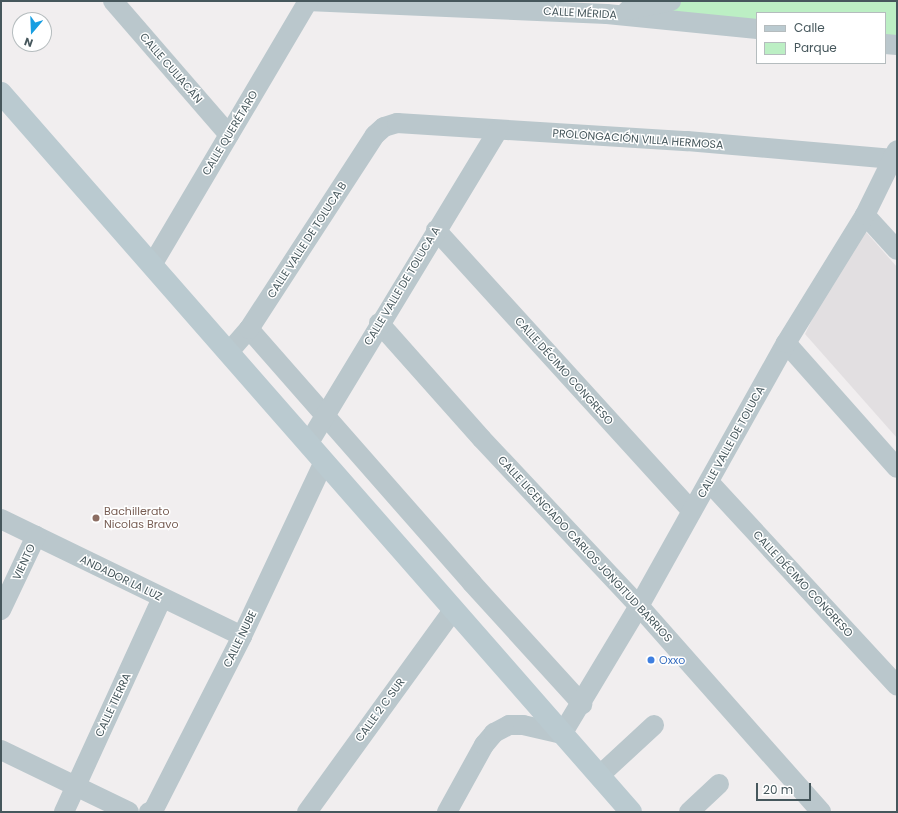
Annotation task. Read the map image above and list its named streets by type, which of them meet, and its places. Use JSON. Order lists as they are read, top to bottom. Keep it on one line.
{"streets":{"street":["CALLE MÉRIDA","CALLE CULIACÁN","CALLE QUERÉTARO","PROLONGACIÓN VILLA HERMOSA","CALLE VALLE DE TOLUCA B","CALLE VALLE DE TOLUCA A","CALLE DÉCIMO CONGRESO","CALLE VALLE DE TOLUCA","CALLE LICENCIADO CARLOS JONGITUD BARRIOS","VIENTO","ANDADOR LA LUZ","CALLE NUBE","CALLE TIERRA","CALLE 2 C SUR"]},"crossings":[["CALLE MÉRIDA","CALLE QUERÉTARO"],["CALLE CULIACÁN","CALLE QUERÉTARO"],["PROLONGACIÓN VILLA HERMOSA","CALLE VALLE DE TOLUCA B"],["PROLONGACIÓN VILLA HERMOSA","CALLE VALLE DE TOLUCA A"],["PROLONGACIÓN VILLA HERMOSA","CALLE VALLE DE TOLUCA"],["CALLE VALLE DE TOLUCA A","CALLE DÉCIMO CONGRESO"],["CALLE VALLE DE TOLUCA A","CALLE LICENCIADO CARLOS JONGITUD BARRIOS"],["CALLE DÉCIMO CONGRESO","CALLE VALLE DE TOLUCA"],["CALLE VALLE DE TOLUCA","CALLE LICENCIADO CARLOS JONGITUD BARRIOS"],["VIENTO","ANDADOR LA LUZ"],["ANDADOR LA LUZ","CALLE NUBE"],["ANDADOR LA LUZ","CALLE TIERRA"]],"places":["Bachillerato Nicolas Bravo","Oxxo"],"legend":["Calle","Parque"],"scale_bar":"20 m","north":"bottom"}
